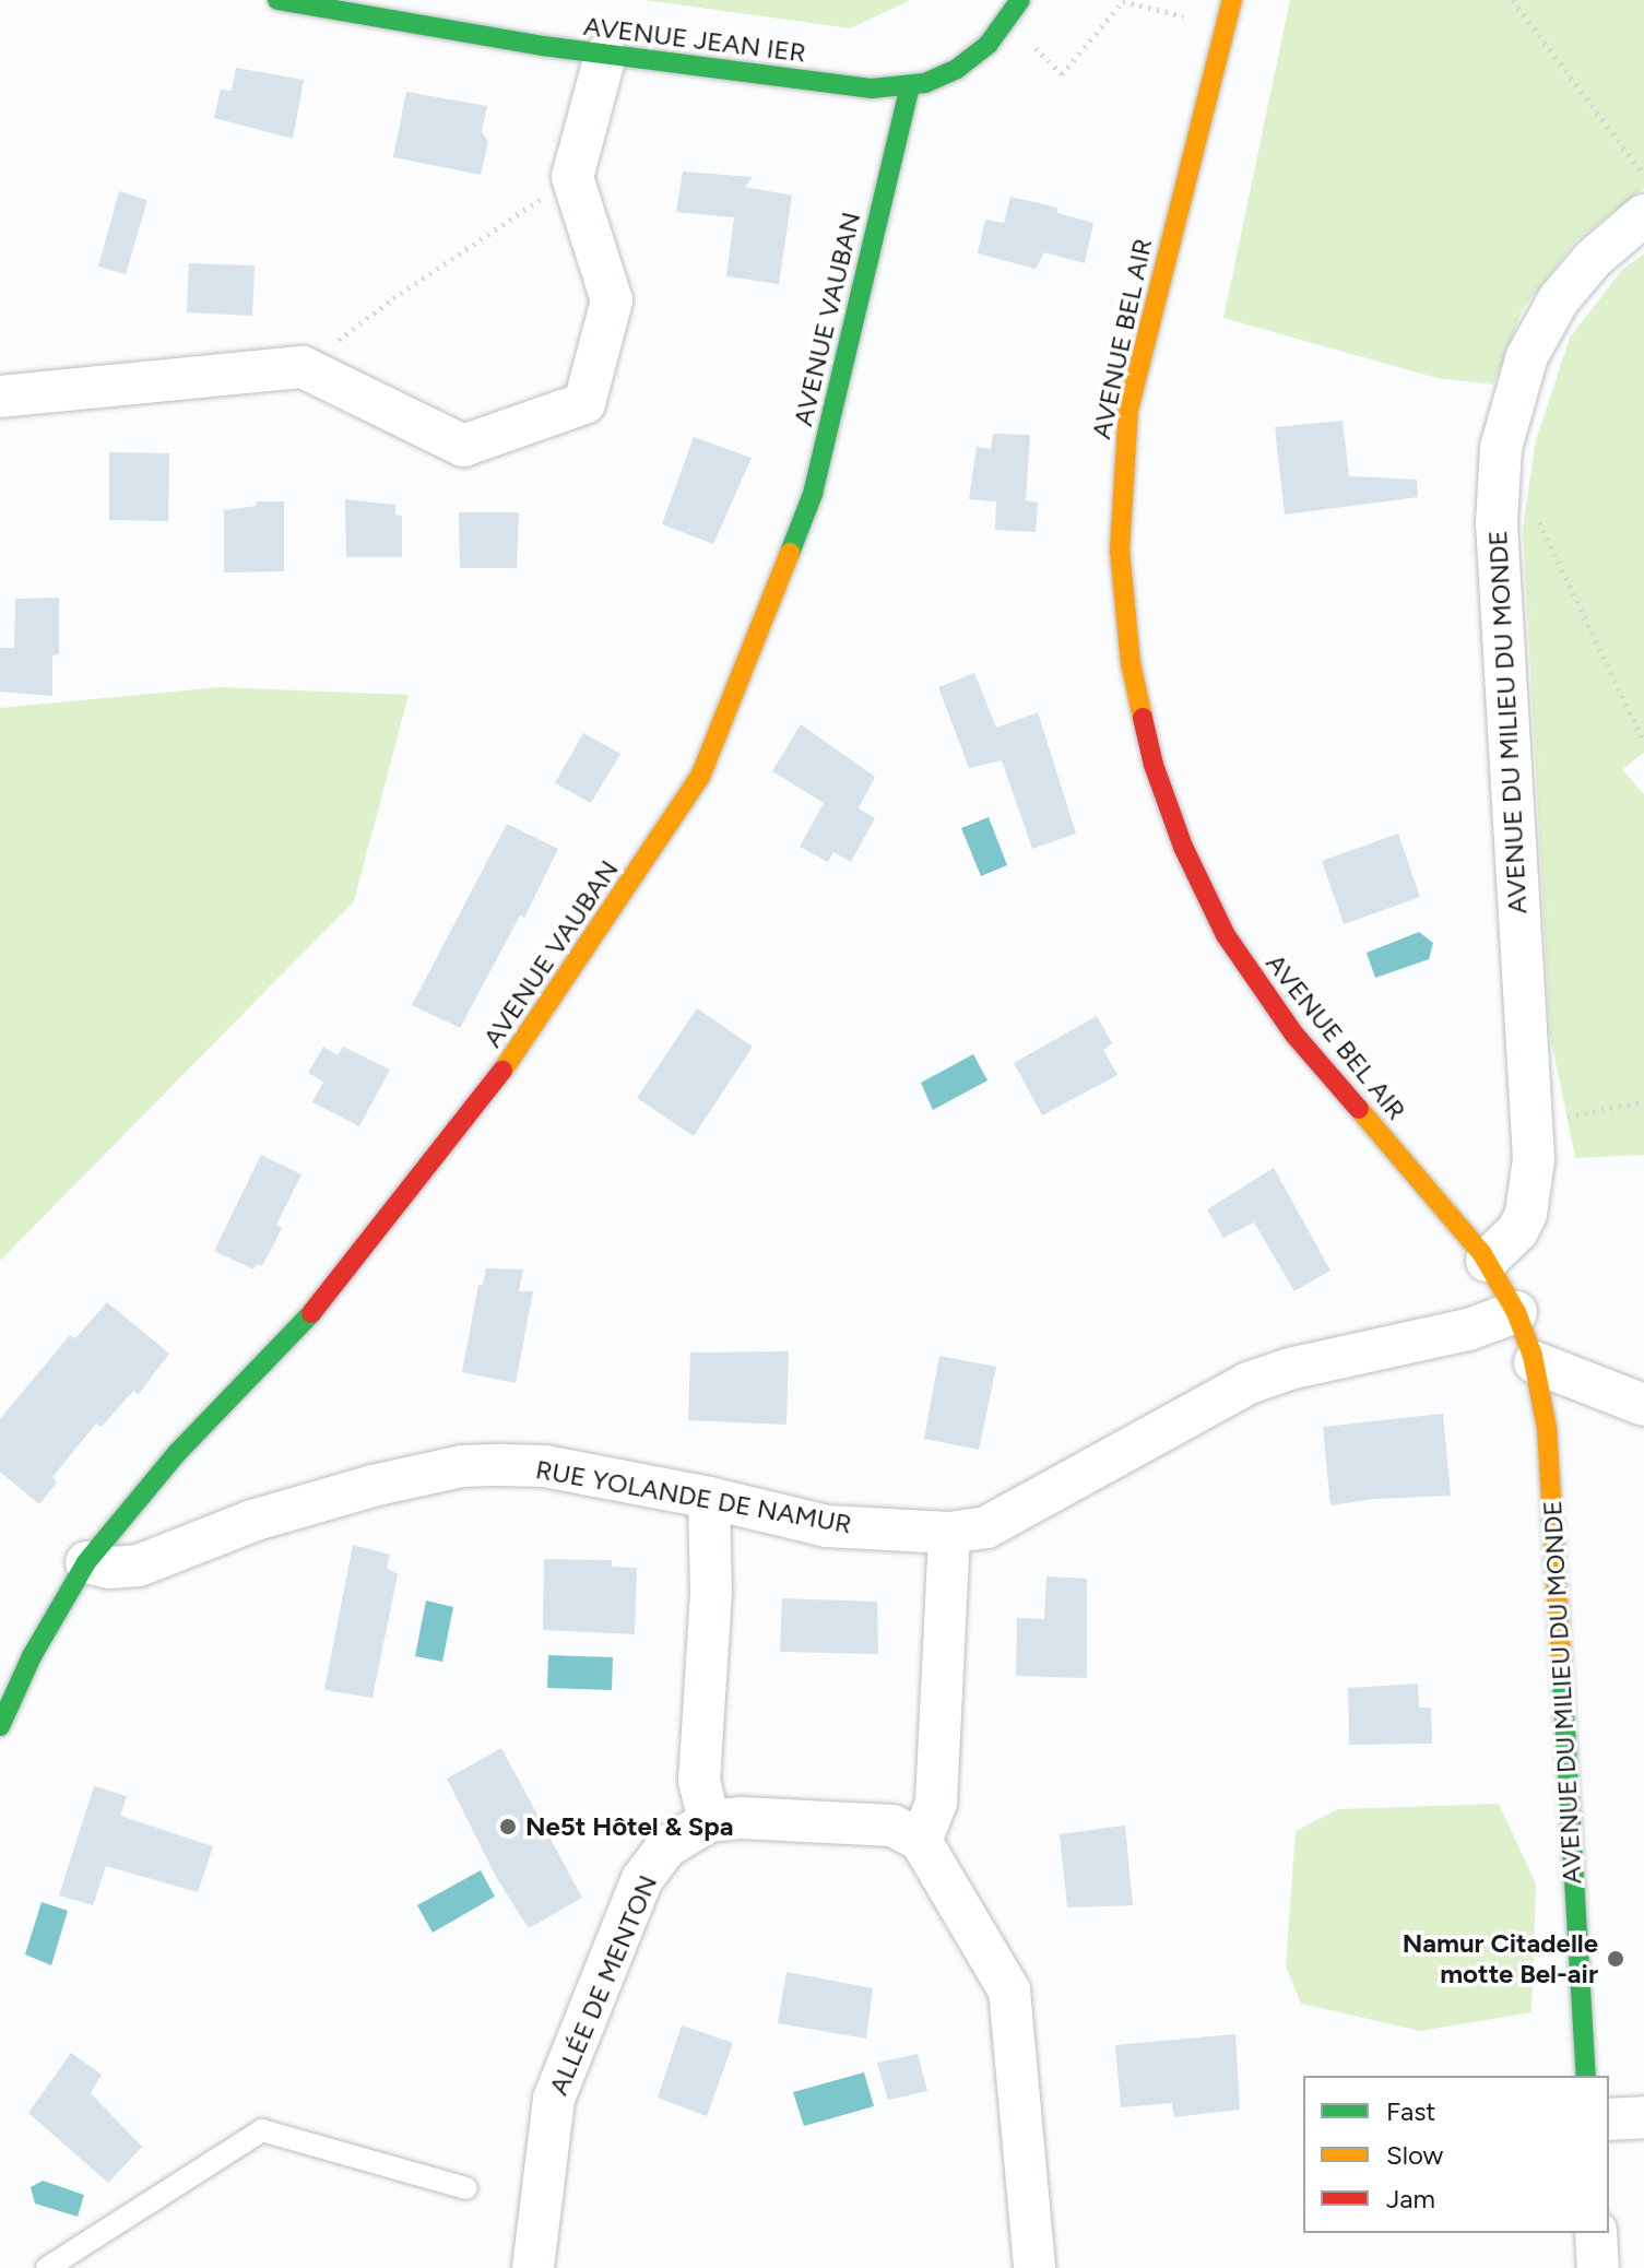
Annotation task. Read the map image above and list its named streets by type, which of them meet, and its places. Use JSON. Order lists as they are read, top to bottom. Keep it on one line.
{"streets":{"main road":["AVENUE JEAN IER","AVENUE VAUBAN","AVENUE BEL AIR","AVENUE DU MILIEU DU MONDE"],"street":["RUE YOLANDE DE NAMUR","ALLÉE DE MENTON"]},"crossings":[["AVENUE JEAN IER","AVENUE VAUBAN"],["AVENUE VAUBAN","RUE YOLANDE DE NAMUR"],["AVENUE BEL AIR","AVENUE DU MILIEU DU MONDE"],["AVENUE BEL AIR","RUE YOLANDE DE NAMUR"],["AVENUE DU MILIEU DU MONDE","RUE YOLANDE DE NAMUR"]],"places":["Ne5t Hôtel & Spa","Namur Citadelle motte Bel-air"],"legend":["Fast","Slow","Jam"]}
